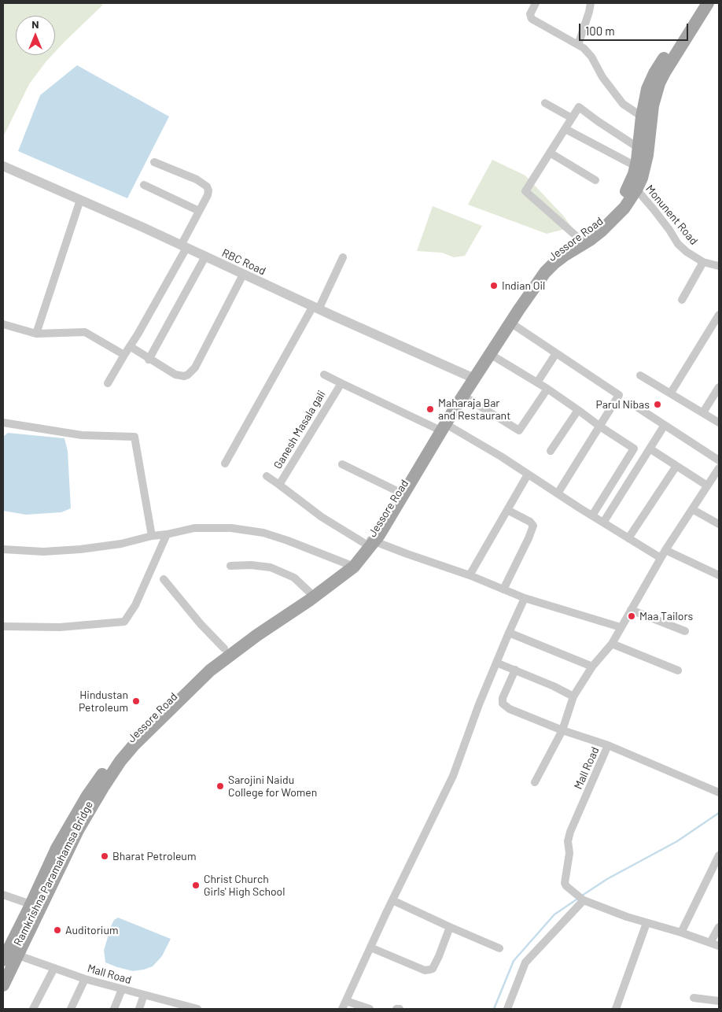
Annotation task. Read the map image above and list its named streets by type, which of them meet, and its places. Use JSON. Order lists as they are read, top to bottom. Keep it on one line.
{"streets":{"main road":["Jessore Road","Ramkrishna Paramahamsa Bridge"],"street":["Monunent Road","RBC Road","Ganesh Masala gali","Mall Road"]},"crossings":[["Monunent Road","Jessore Road"],["Jessore Road","RBC Road"],["Jessore Road","Ganesh Masala gali"],["Jessore Road","Mall Road"],["Jessore Road","Ramkrishna Paramahamsa Bridge"]],"places":["Indian Oil","Parul Nibas","Maharaja Bar and Restaurant","Maa Tailors","Hindustan Petroleum","Sarojini Naidu College for Women","Bharat Petroleum","Christ Church Girls' High School","Auditorium"],"scale_bar":"100 m","north":"top"}
